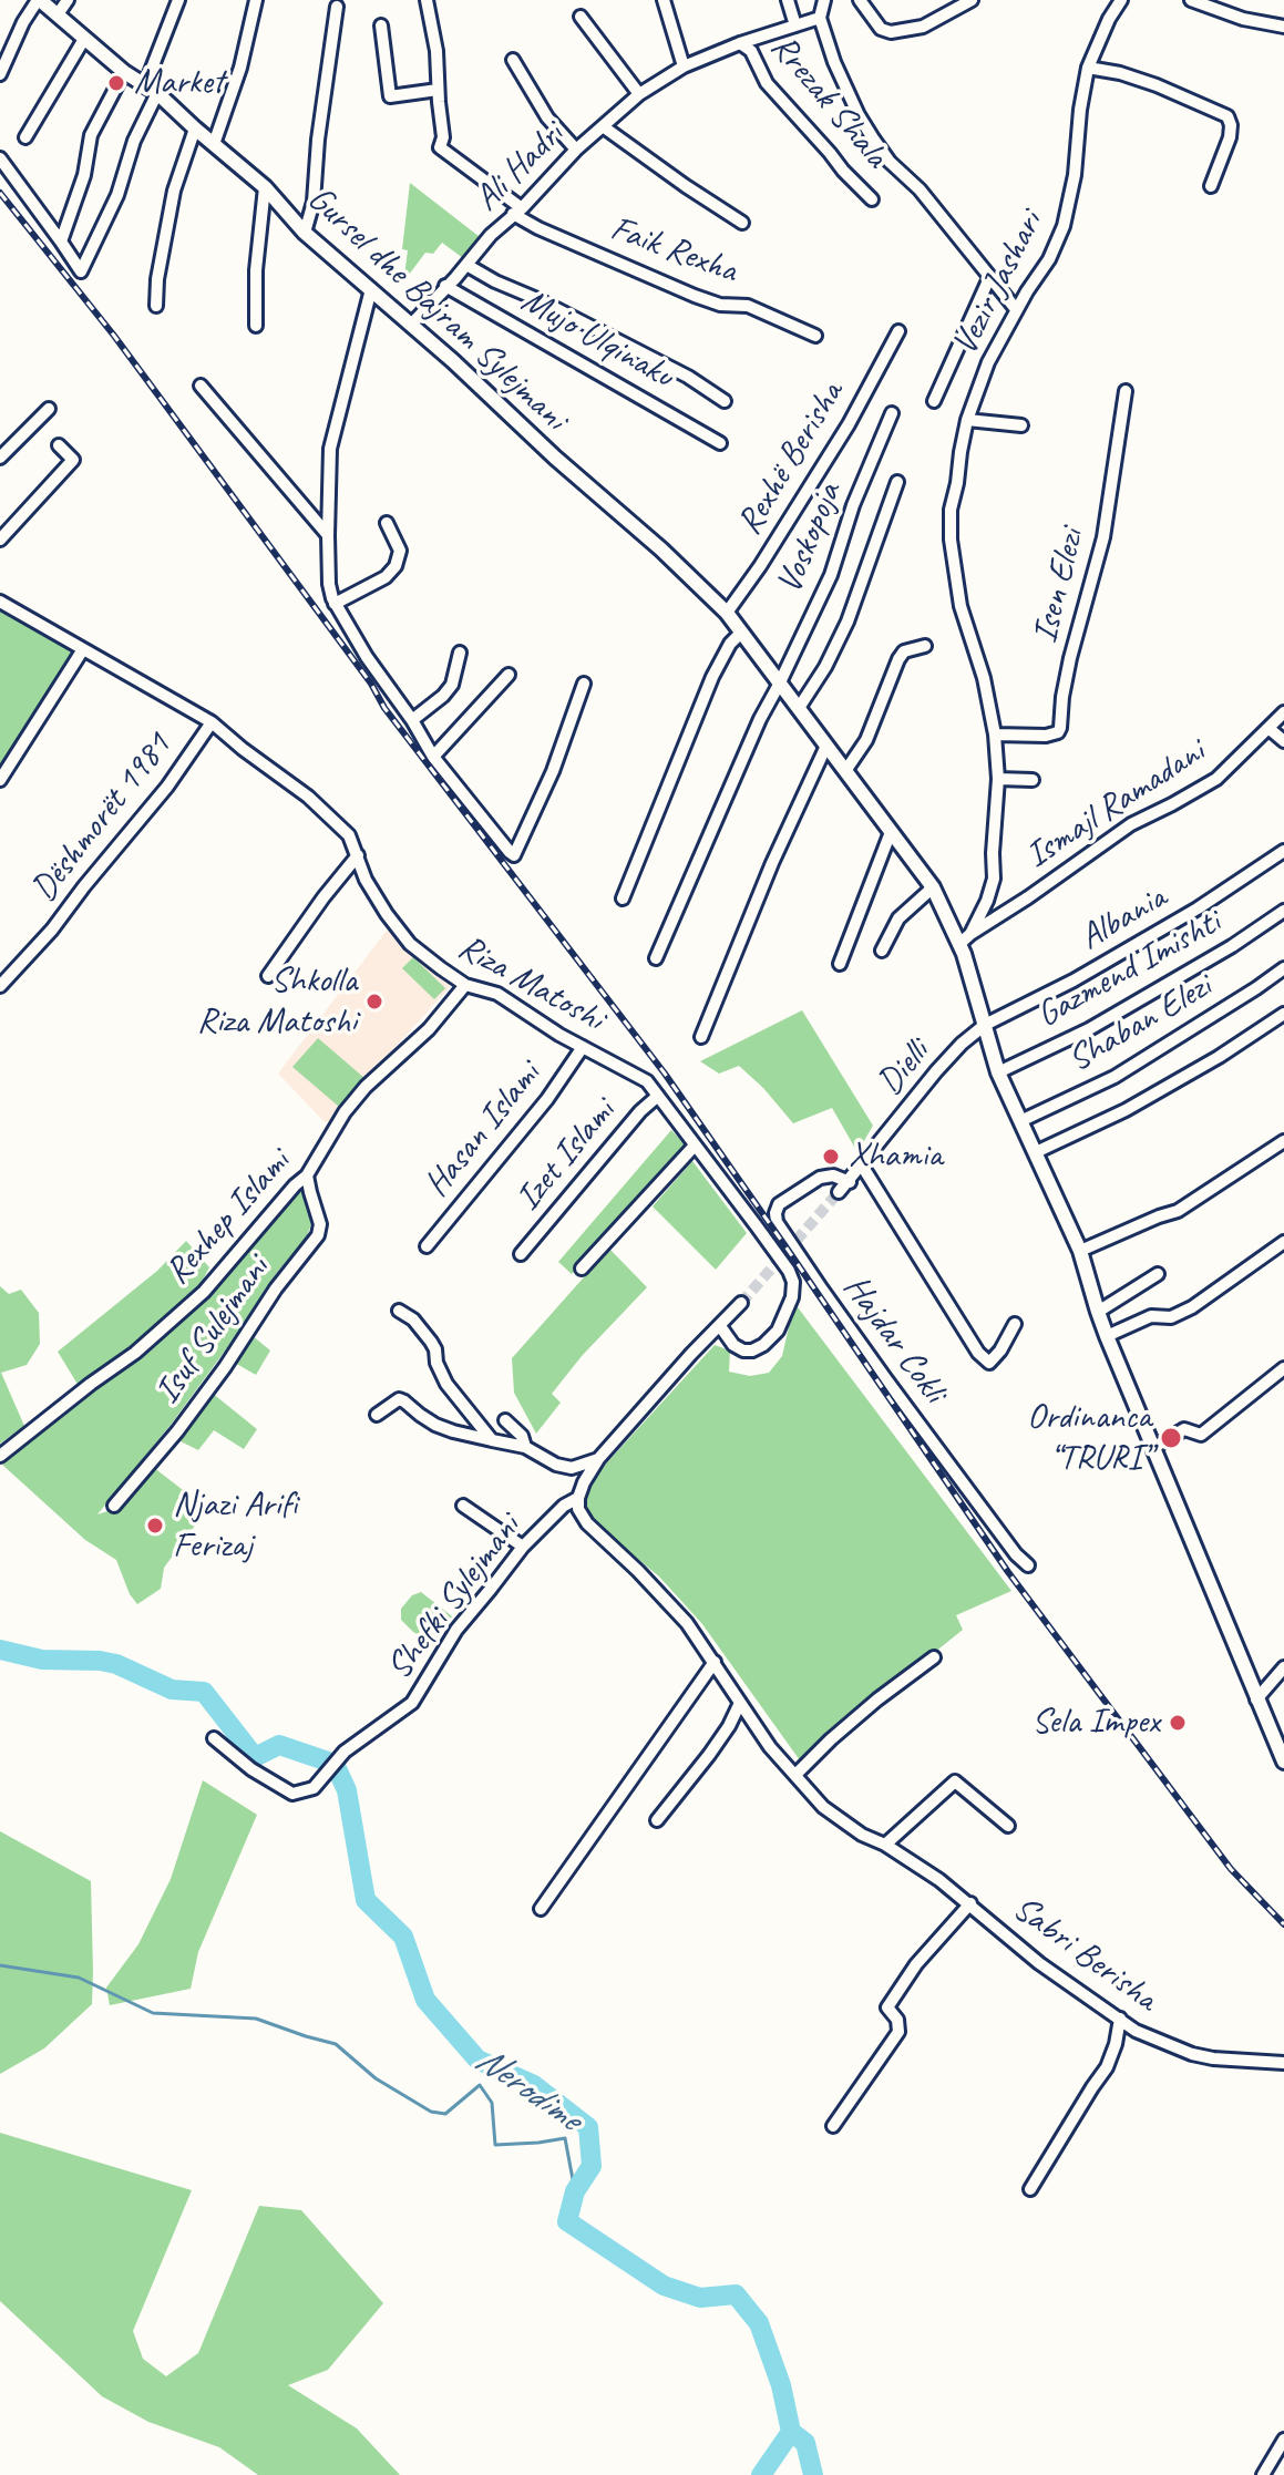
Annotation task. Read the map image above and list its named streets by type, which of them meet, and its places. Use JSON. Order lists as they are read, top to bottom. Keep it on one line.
{"streets":{"street":["Rrezak Shala","Ali Hadri","Faik Rexha","Vezir Jashari","Gursel dhe Bajram Sylejmani","Mujo Ulqinaku","Rexhë Berisha","Voskopoja","Isen Elezi","Ismajl Ramadani","Dëshmorët 1981","Albania","Gazmend Imishti","Riza Matoshi","Shaban Elezi","Dielli","Hasan Islami","Izet Islami","Rexhep Islami","Isuf Sulejmani","Hajdar Cokli","Shefki Sylejmani","Sabri Berisha"]},"crossings":[["Rrezak Shala","Ali Hadri"],["Ali Hadri","Faik Rexha"],["Ali Hadri","Gursel dhe Bajram Sylejmani"],["Ali Hadri","Mujo Ulqinaku"],["Vezir Jashari","Gursel dhe Bajram Sylejmani"],["Vezir Jashari","Isen Elezi"],["Vezir Jashari","Ismajl Ramadani"],["Gursel dhe Bajram Sylejmani","Rexhë Berisha"],["Gursel dhe Bajram Sylejmani","Voskopoja"],["Gursel dhe Bajram Sylejmani","Ismajl Ramadani"],["Gursel dhe Bajram Sylejmani","Albania"],["Gursel dhe Bajram Sylejmani","Gazmend Imishti"],["Gursel dhe Bajram Sylejmani","Shaban Elezi"],["Gursel dhe Bajram Sylejmani","Dielli"],["Dëshmorët 1981","Riza Matoshi"],["Albania","Dielli"],["Riza Matoshi","Hasan Islami"],["Riza Matoshi","Izet Islami"],["Riza Matoshi","Rexhep Islami"],["Dielli","Hajdar Cokli"],["Rexhep Islami","Isuf Sulejmani"],["Shefki Sylejmani","Sabri Berisha"]],"water":["Nerodime"],"places":["Market","Shkolla Riza Matoshi","Xhamia","Ordinanca “TRURI”","Njazi Arifi Ferizaj","Sela Impex"]}
